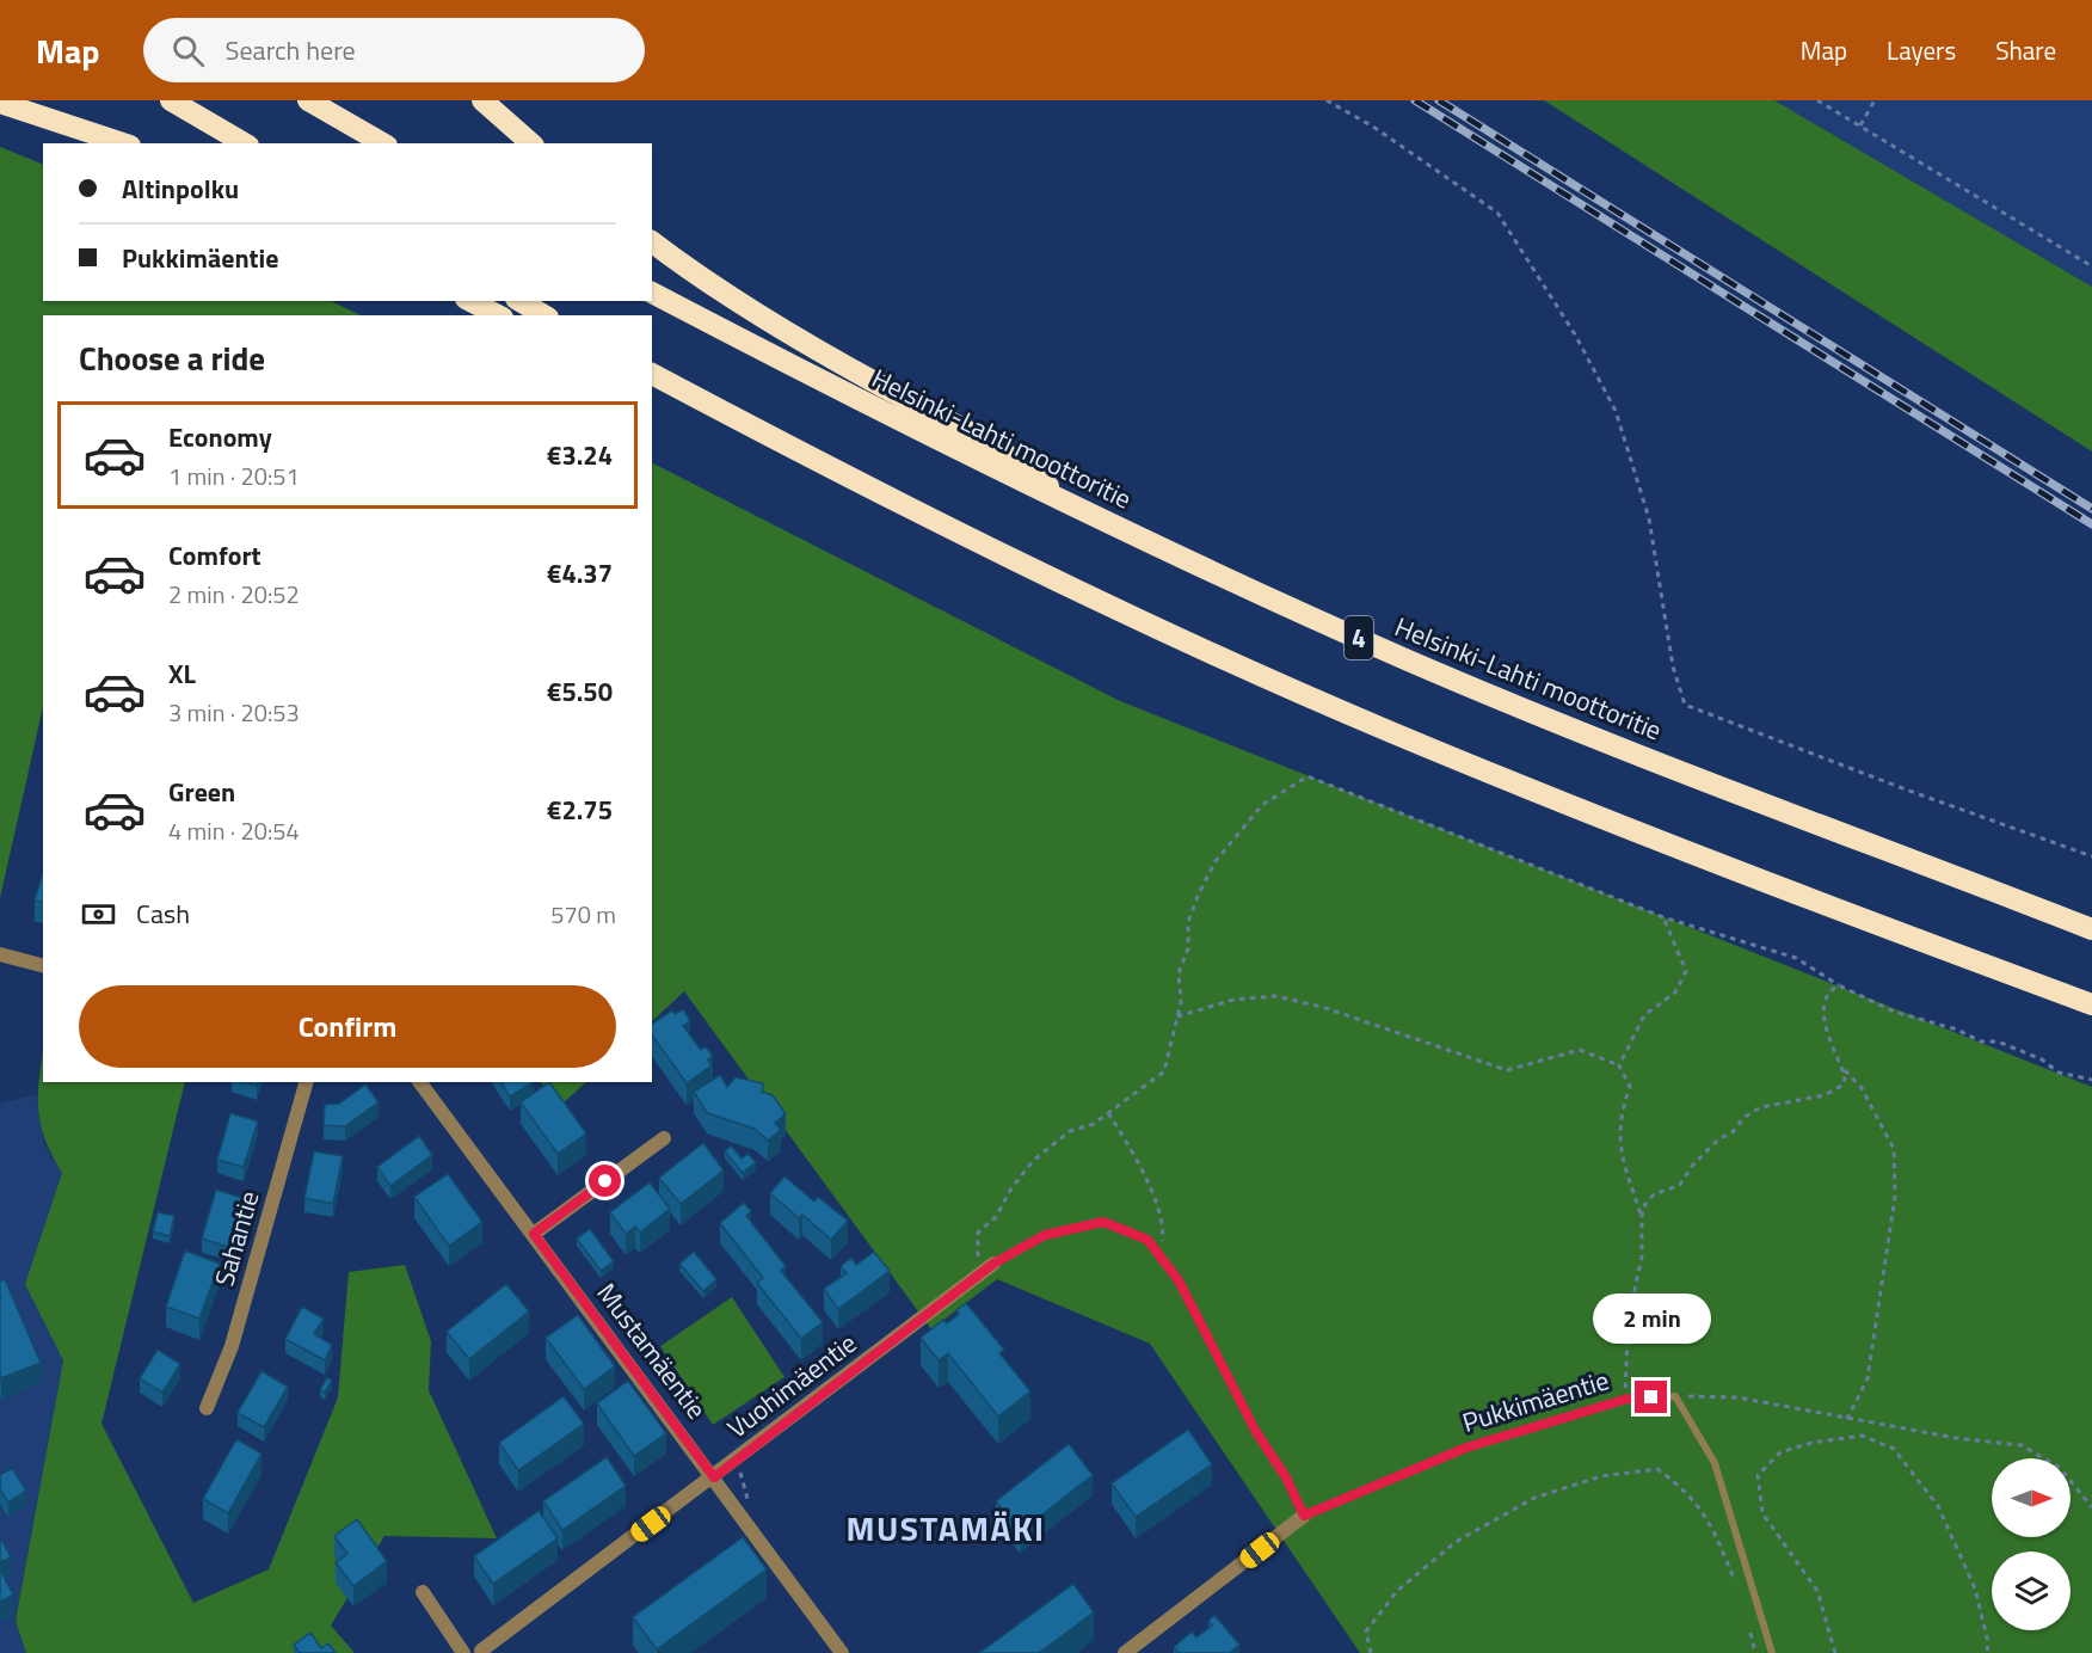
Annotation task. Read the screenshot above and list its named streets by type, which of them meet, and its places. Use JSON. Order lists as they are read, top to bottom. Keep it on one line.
{"streets":{"highway":["Helsinki-Lahti moottoritie","4"],"street":["Sahantie","Mustamäentie","Vuohimäentie","Pukkimäentie"]},"crossings":[["Mustamäentie","Vuohimäentie"]],"districts":["MUSTAMÄKI"],"north":"right","page":{"header":"Map","search":"Search here","nav":["Map","Layers","Share"],"banner":["Altinpolku","Pukkimäentie"],"heading":"Choose a ride","list":[{"name":"Economy","note":"1 min · 20:51","value":"€3.24"},{"name":"Comfort","note":"2 min · 20:52","value":"€4.37"},{"name":"XL","note":"3 min · 20:53","value":"€5.50"},{"name":"Green","note":"4 min · 20:54","value":"€2.75"}],"pay":["Cash","570 m"],"buttons":"Confirm","bubble":"2 min"}}
